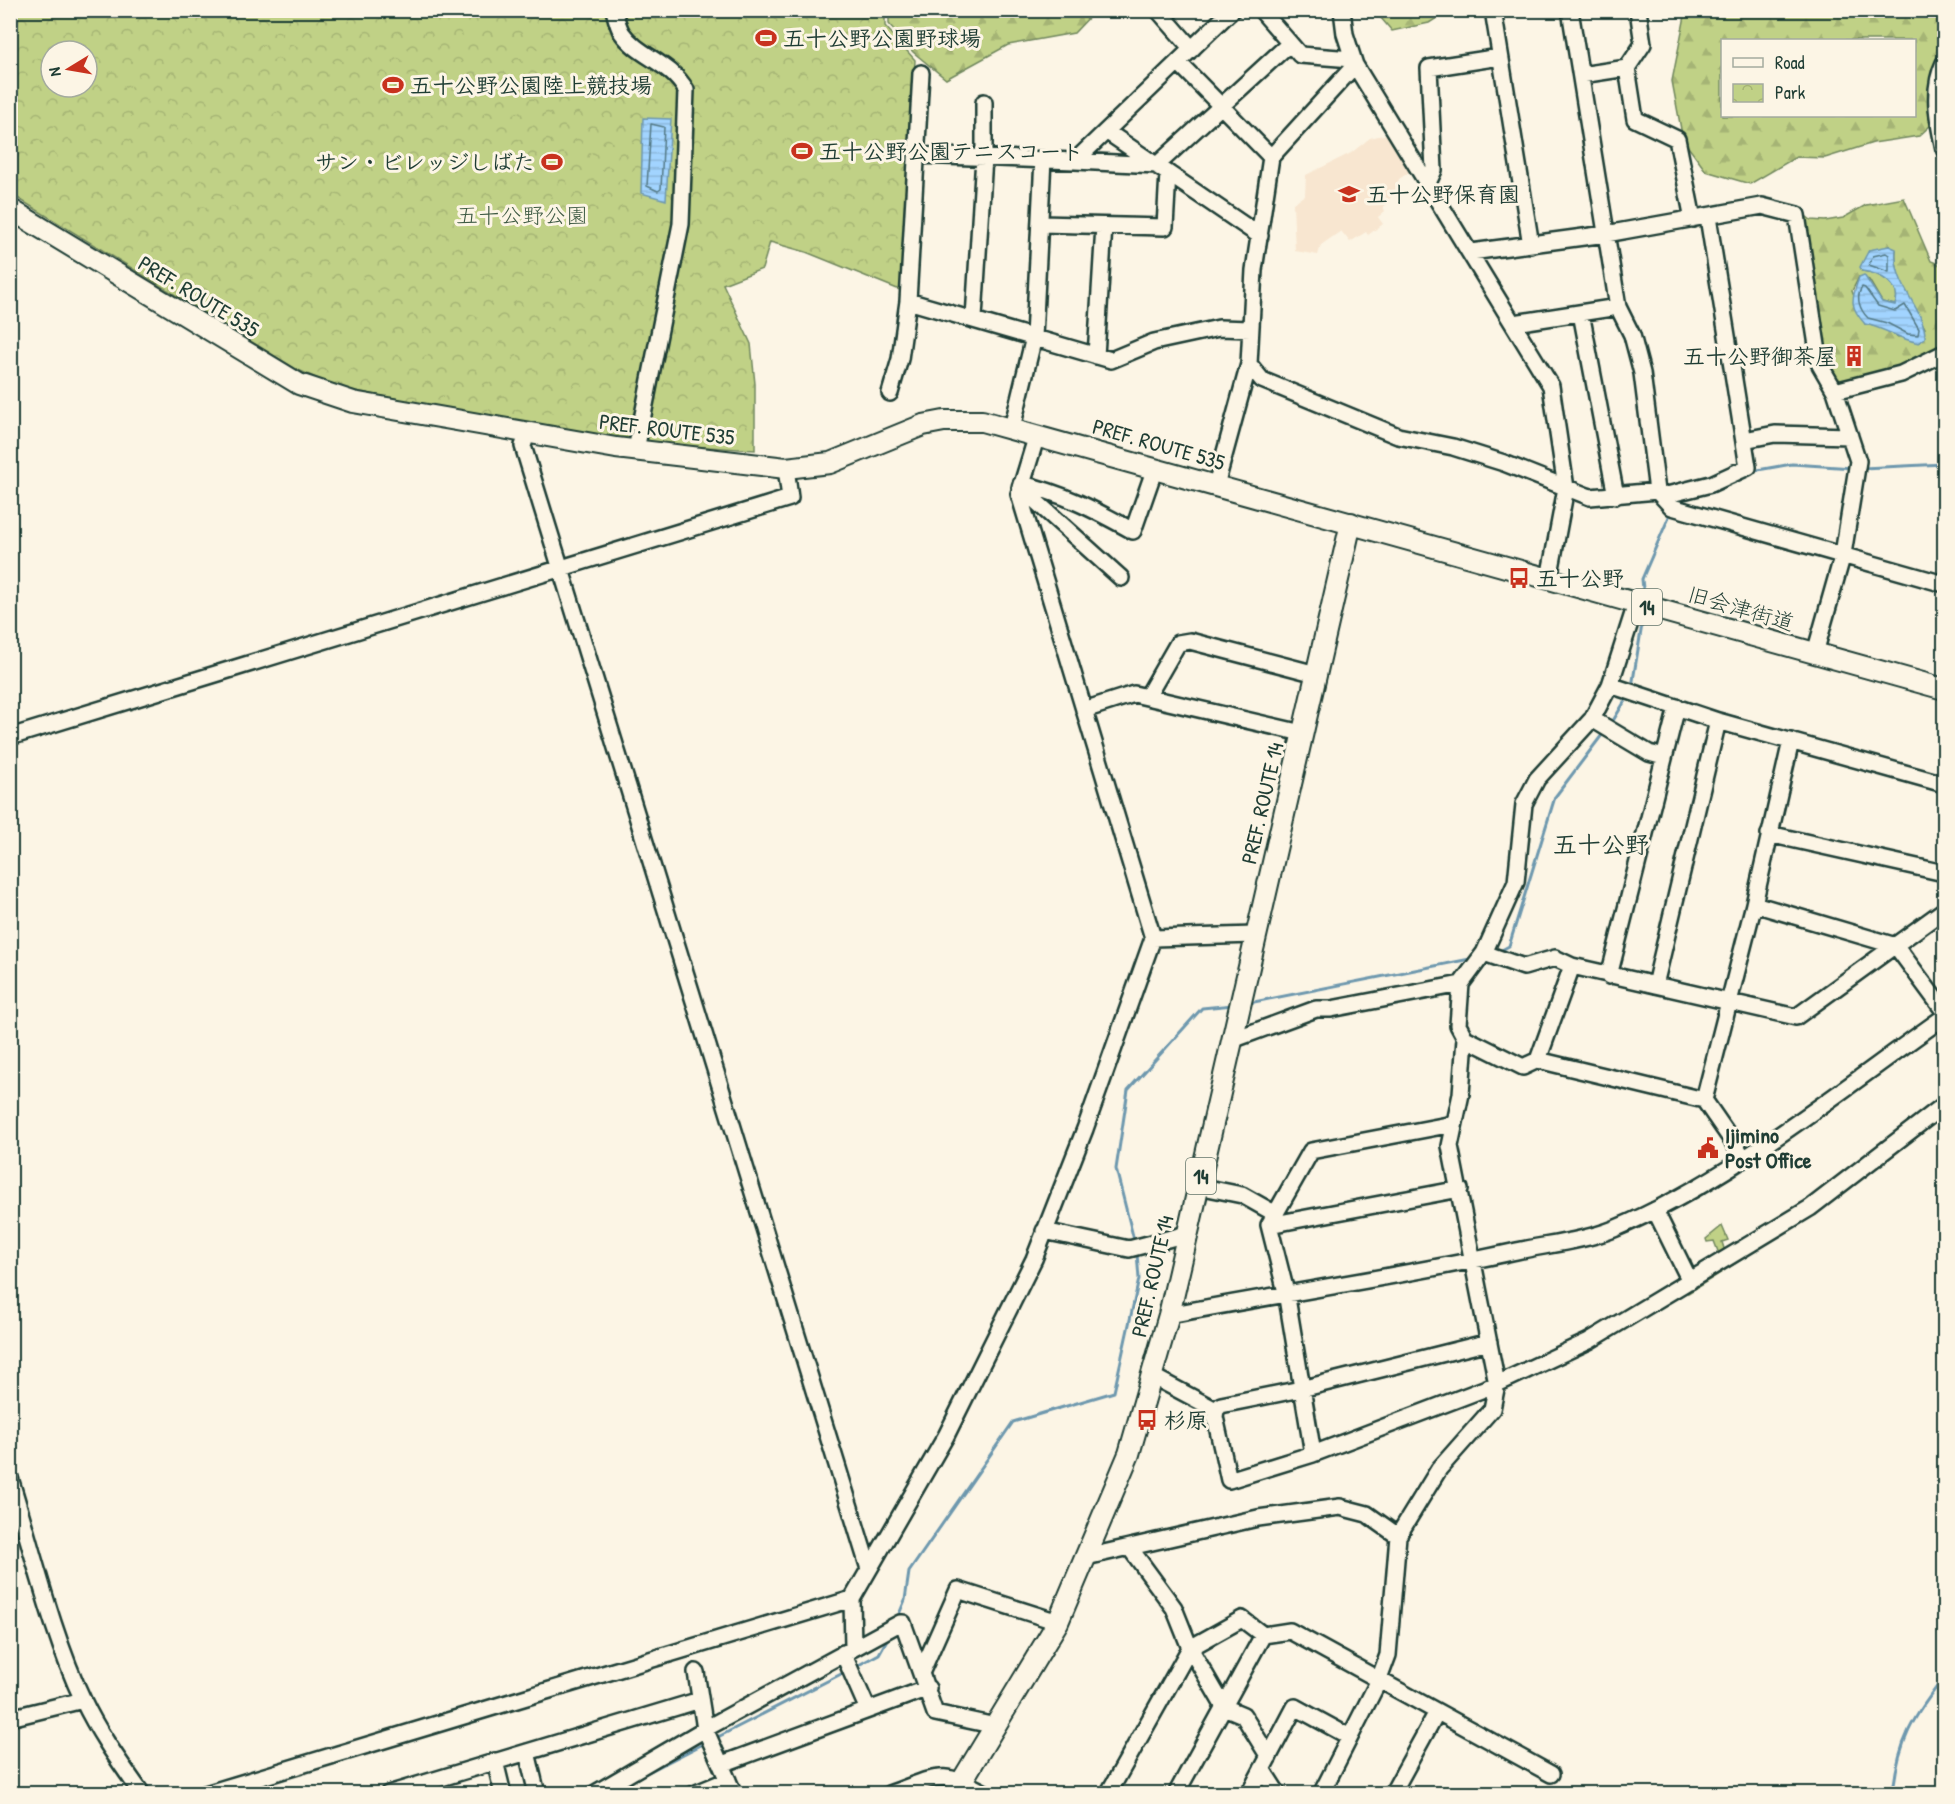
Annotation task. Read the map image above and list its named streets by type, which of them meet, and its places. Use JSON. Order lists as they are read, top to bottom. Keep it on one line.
{"streets":{"main road":["PREF. ROUTE 535","14","旧会津街道","PREF. ROUTE 14"]},"crossings":[["PREF. ROUTE 535","旧会津街道"],["PREF. ROUTE 535","PREF. ROUTE 14"],["旧会津街道","PREF. ROUTE 14"]],"districts":["五十公野"],"parks":["五十公野公園"],"places":{"sports":["五十公野公園野球場","五十公野公園陸上競技場","五十公野公園テニスコート","サン・ビレッジしばた"],"school or university":["五十公野保育園"],"building":["五十公野御茶屋"],"bus stop":["五十公野","杉原"],"public building":["Ijimino Post Office"]},"legend":["Road","Park"],"north":"left"}
